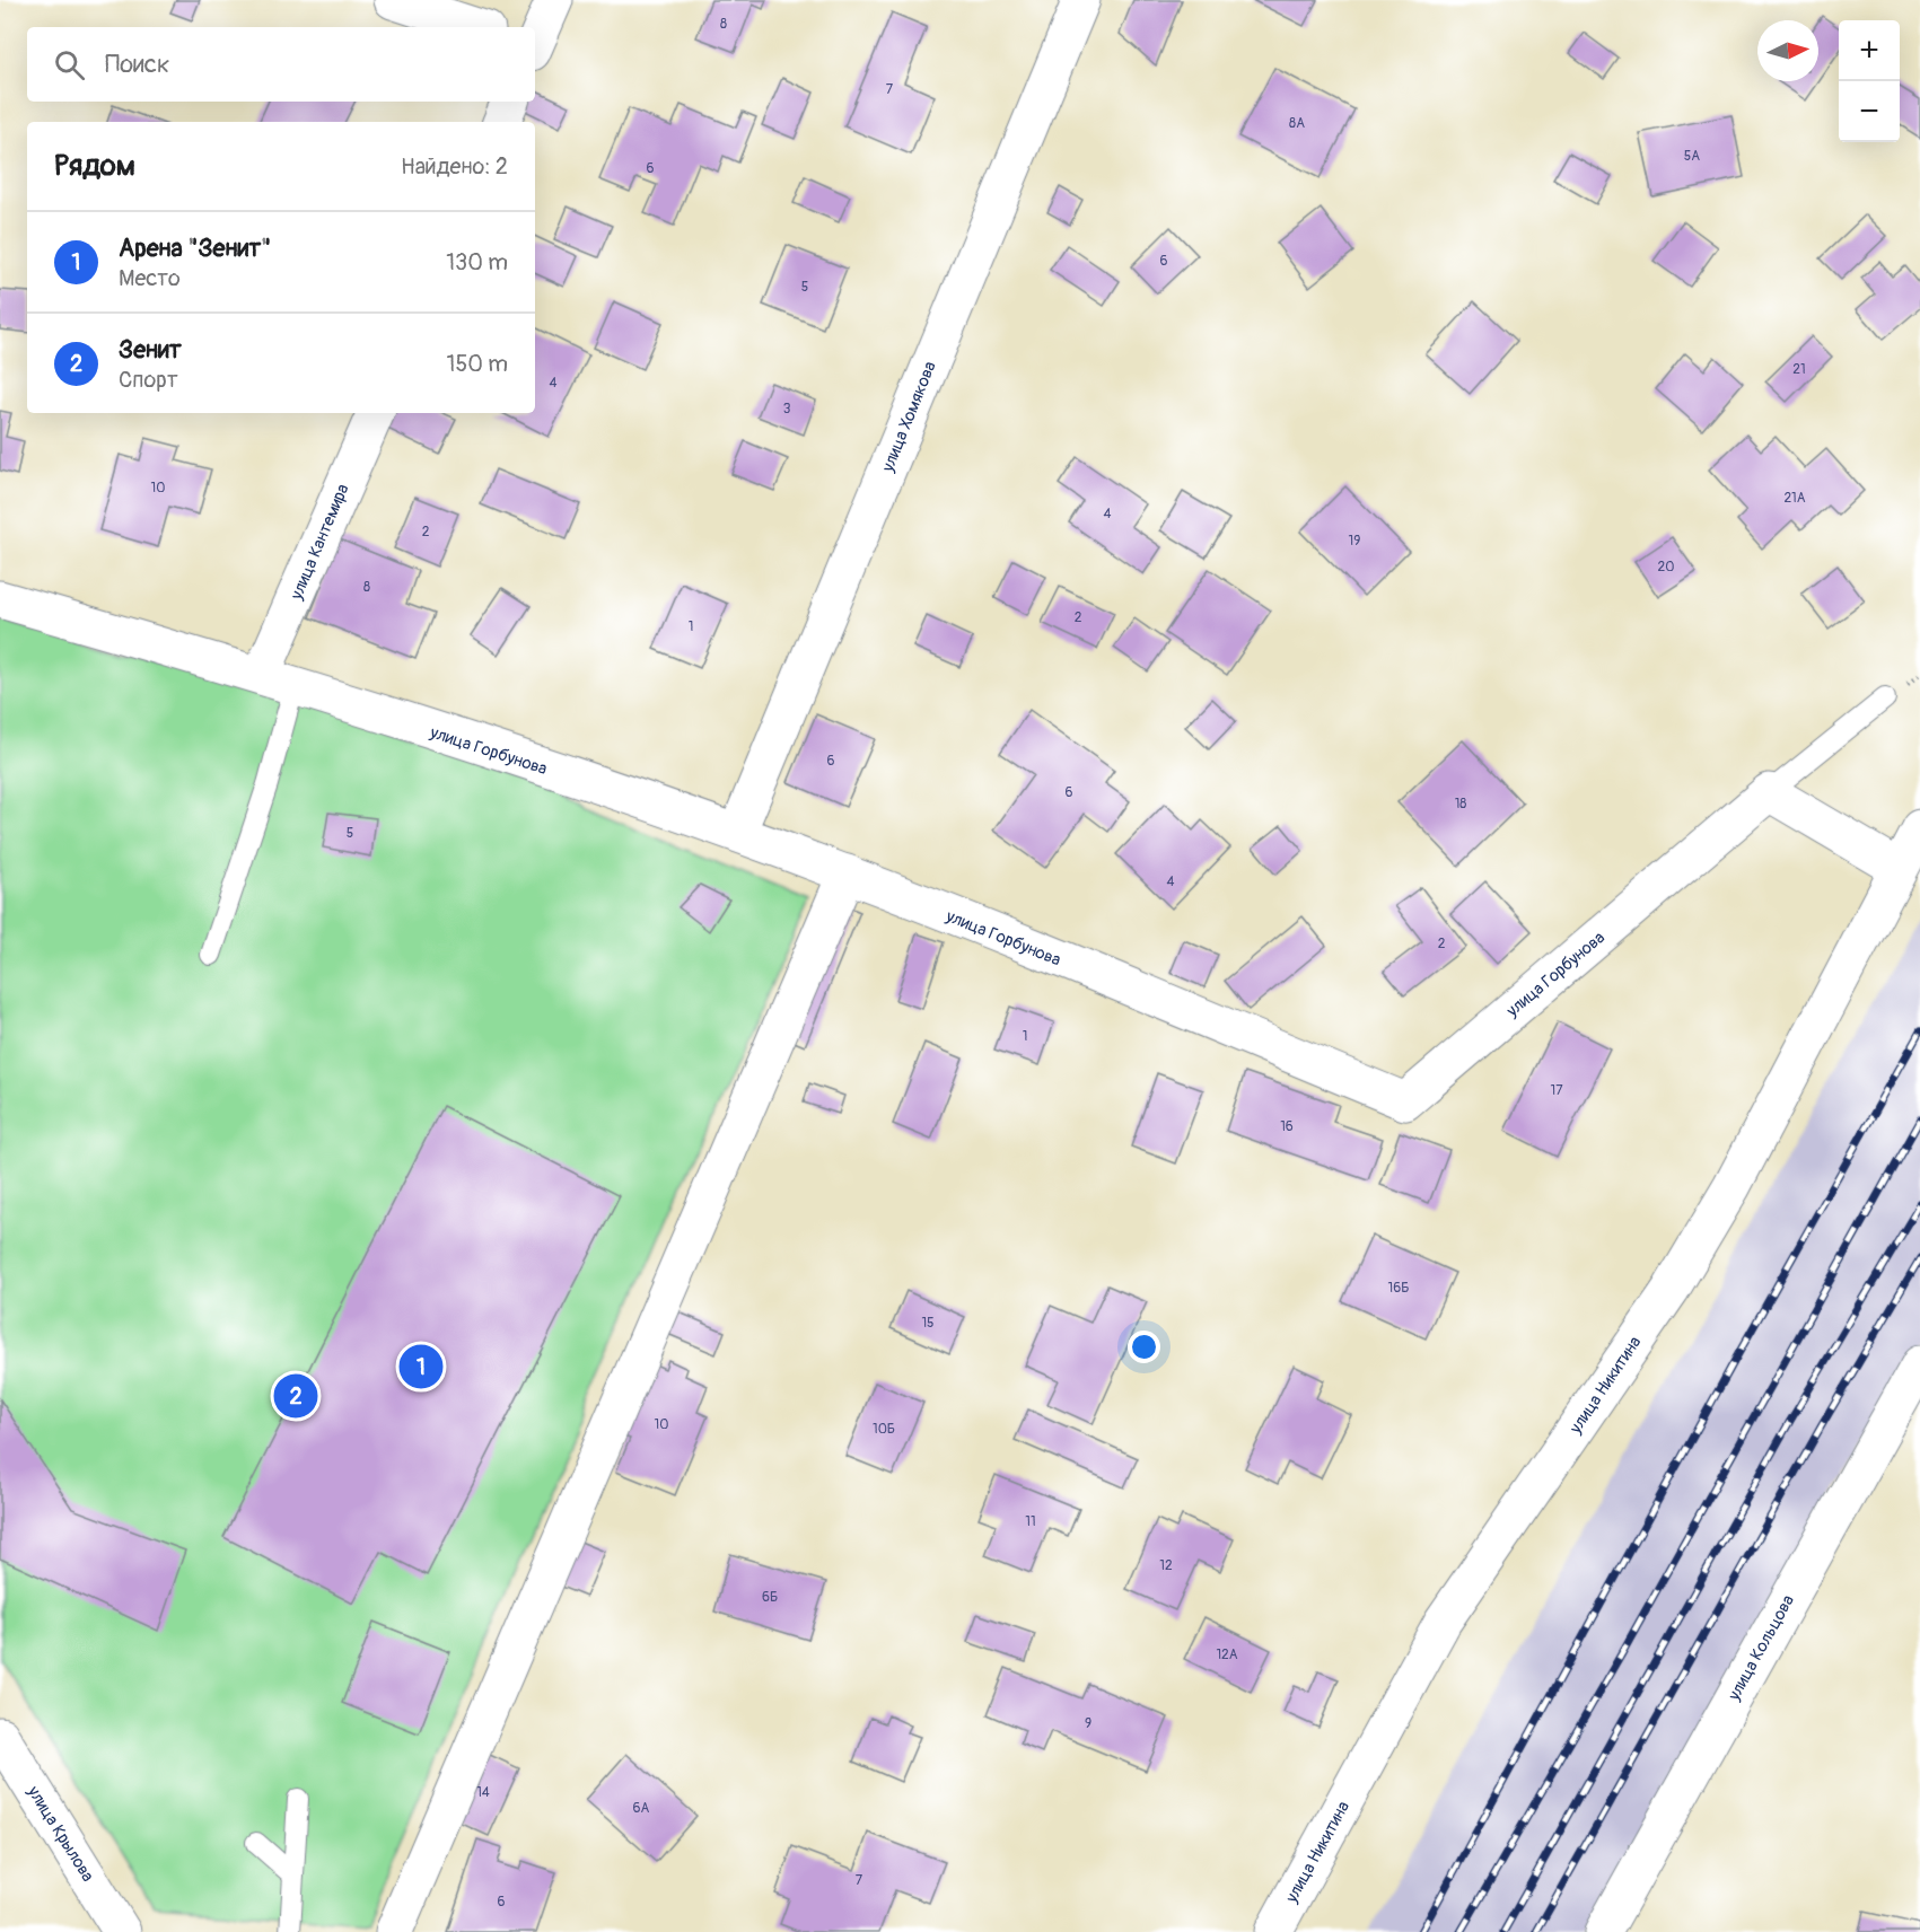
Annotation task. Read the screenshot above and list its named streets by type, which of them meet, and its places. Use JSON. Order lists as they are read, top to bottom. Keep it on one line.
{"streets":{"street":["улица Хомякова","улица Кантемира","улица Горбунова","улица Никитина","улица Кольцова","улица Крылова"]},"crossings":[["улица Хомякова","улица Горбунова"],["улица Кантемира","улица Горбунова"]],"house_numbers":["8","7","8А","5А","6","6","5","21","4","3","10","21А","4","2","19","20","8","2","1","6","6","18","5","4","2","1","17","16","16Б","15","10","10Б","11","12","6Б","12А","9","14","6А","7","6"],"north":"right","page":{"map_buttons":["+","−"],"search":"Поиск","heading":["Рядом","Найдено: 2"],"list":[{"mark":"1","name":"Арена \"Зенит\"","note":"Место","value":"130 m"},{"mark":"2","name":"Зенит","note":"Спорт","value":"150 m"}],"pins":["1","2"]}}
